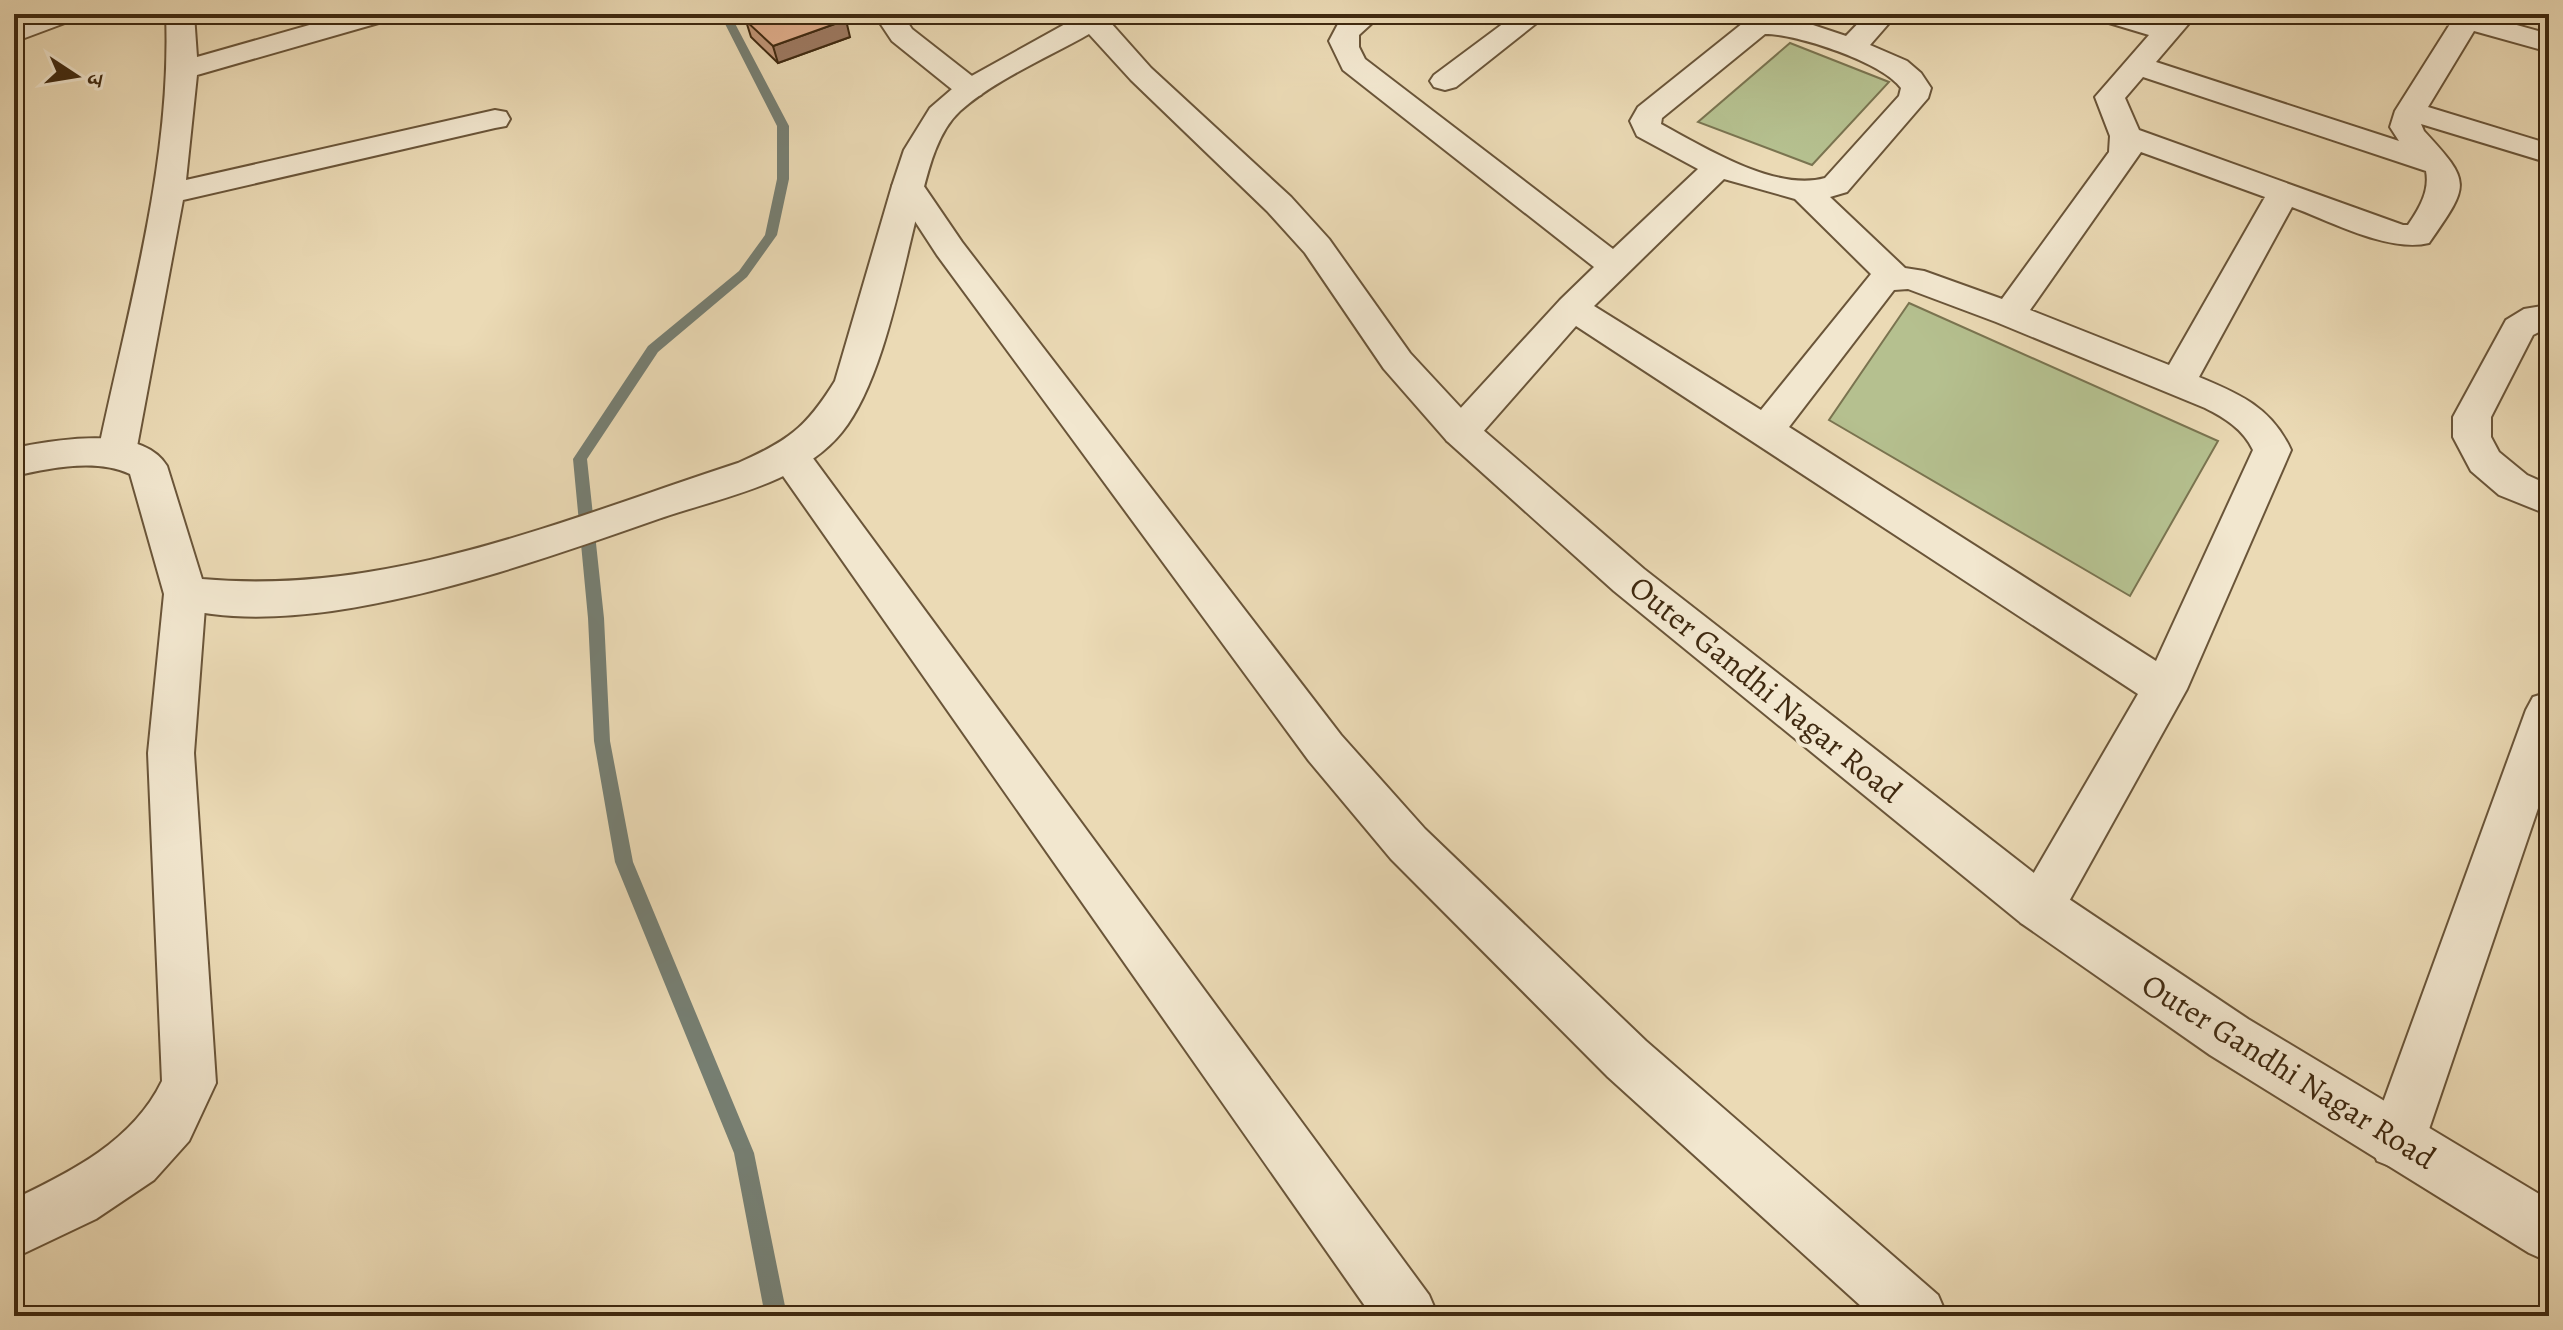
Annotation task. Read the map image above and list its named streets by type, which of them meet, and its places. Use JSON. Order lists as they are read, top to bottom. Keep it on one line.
{"streets":{"street":["Outer Gandhi Nagar Road"]},"north":"right"}
